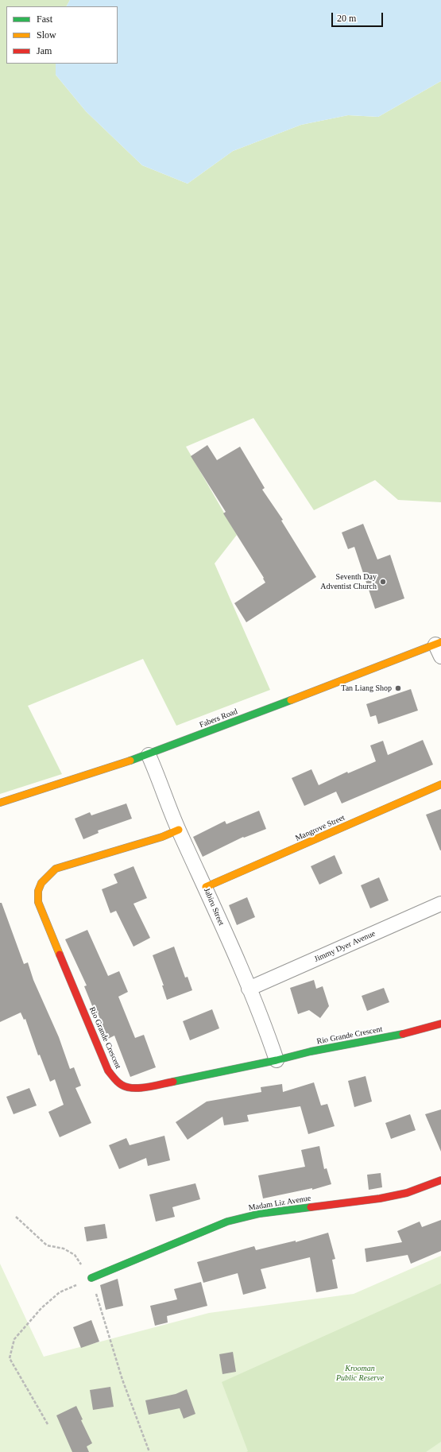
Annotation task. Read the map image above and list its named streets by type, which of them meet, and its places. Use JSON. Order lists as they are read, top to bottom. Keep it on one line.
{"streets":{"street":["Fabers Road","Mangrove Street","Jabiru Street","Jimmy Dyer Avenue","Rio Grande Crescent","Madam Liz Avenue"]},"crossings":[["Fabers Road","Jabiru Street"],["Mangrove Street","Jabiru Street"],["Jabiru Street","Jimmy Dyer Avenue"],["Jabiru Street","Rio Grande Crescent"]],"parks":["Krooman Public Reserve"],"places":["Seventh Day Adventist Church","Tan Liang Shop"],"legend":["Fast","Slow","Jam"],"scale_bar":"20 m"}
